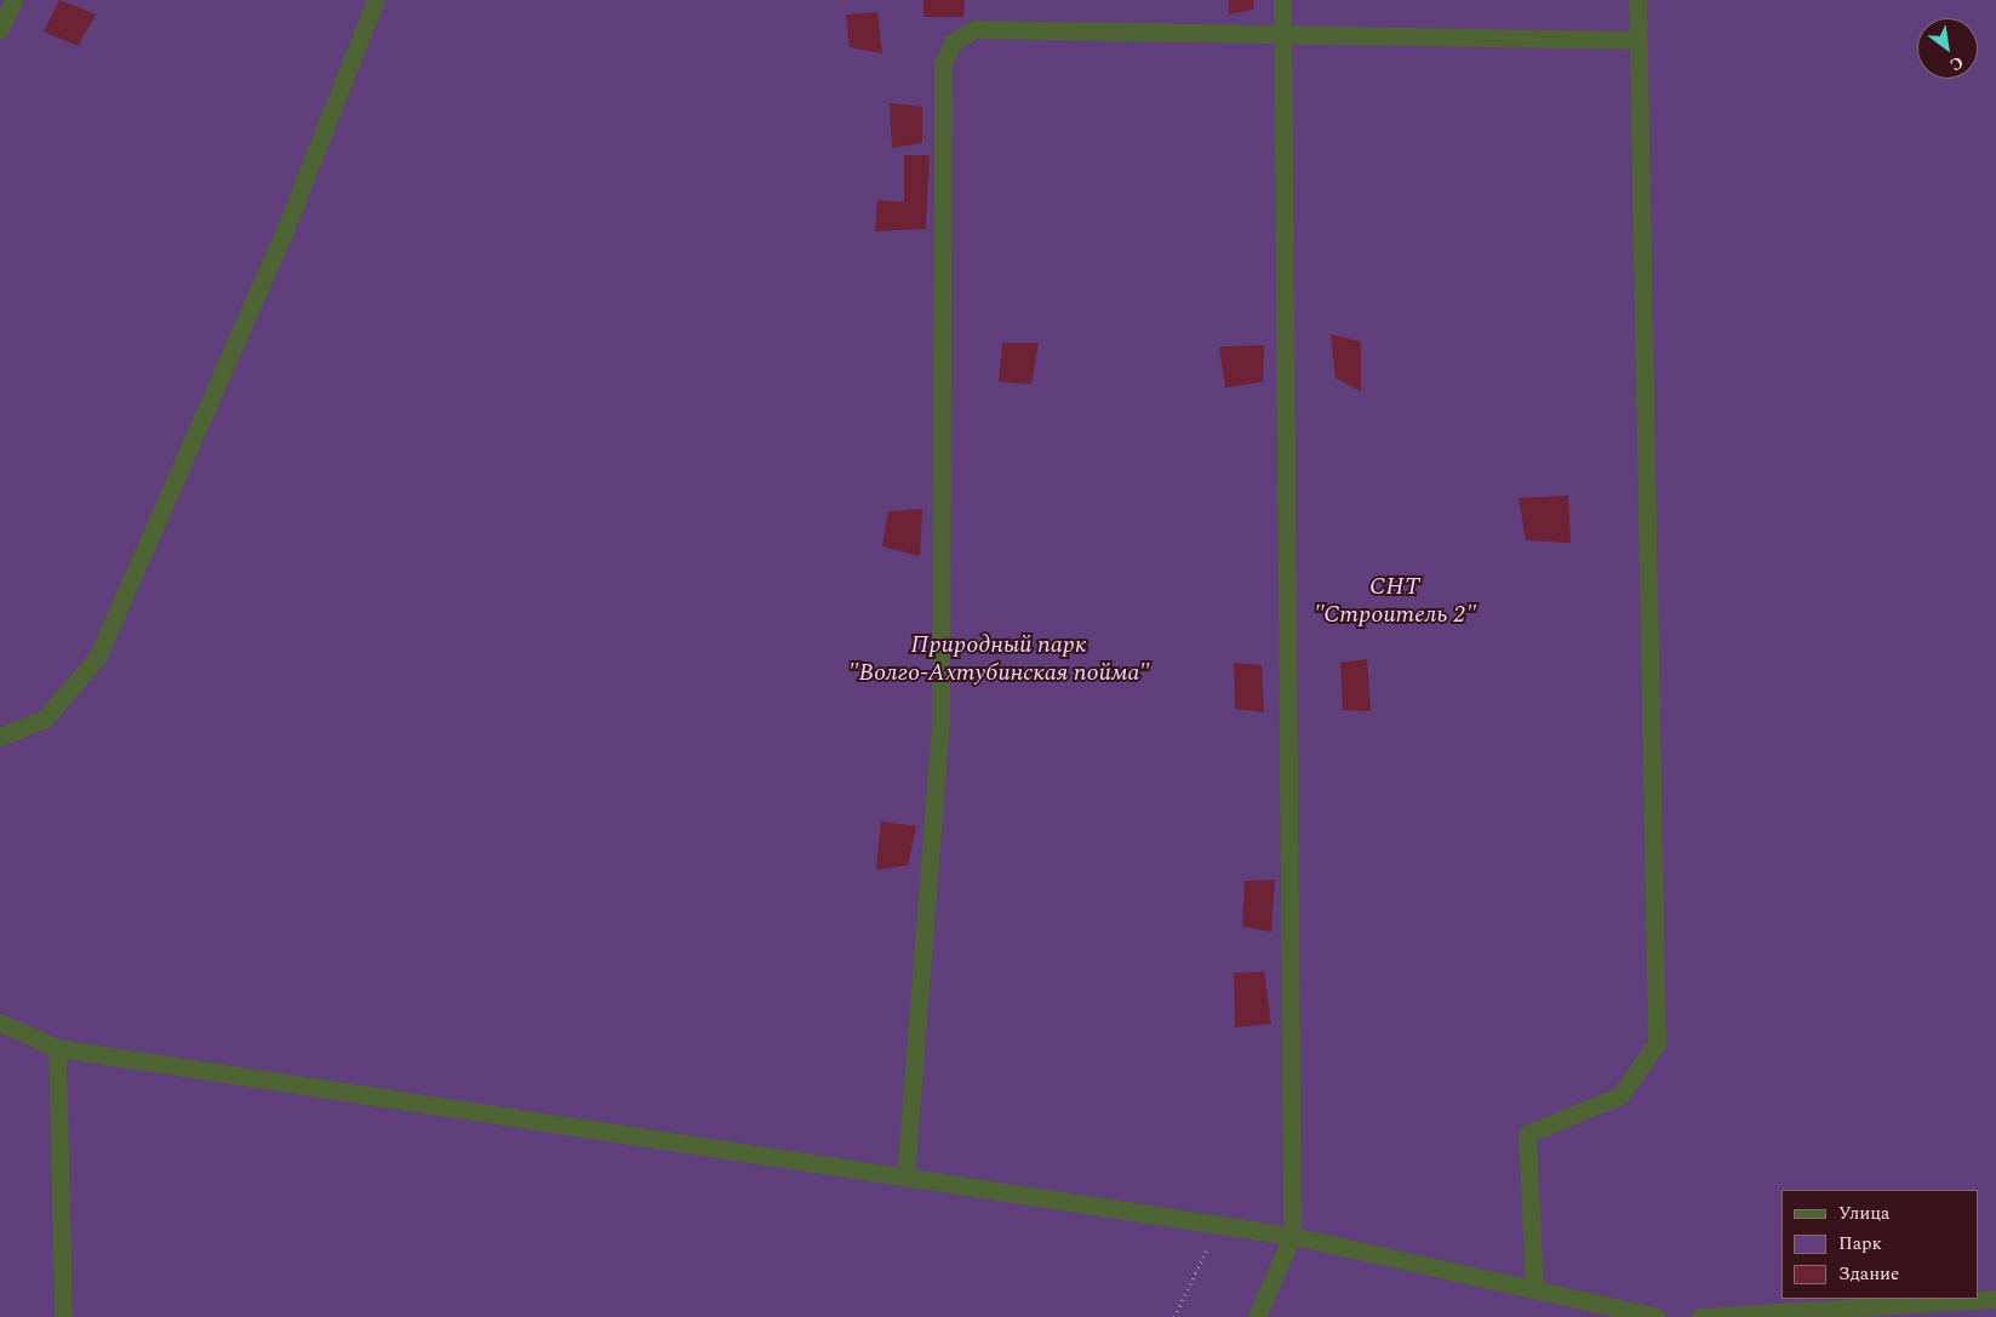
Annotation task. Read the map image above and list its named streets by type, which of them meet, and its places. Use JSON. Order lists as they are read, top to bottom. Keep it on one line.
{"parks":["СНТ \"Строитель 2\"","Природный парк \"Волго-Ахтубинская пойма\""],"legend":["Улица","Парк","Здание"],"north":"bottom right"}
